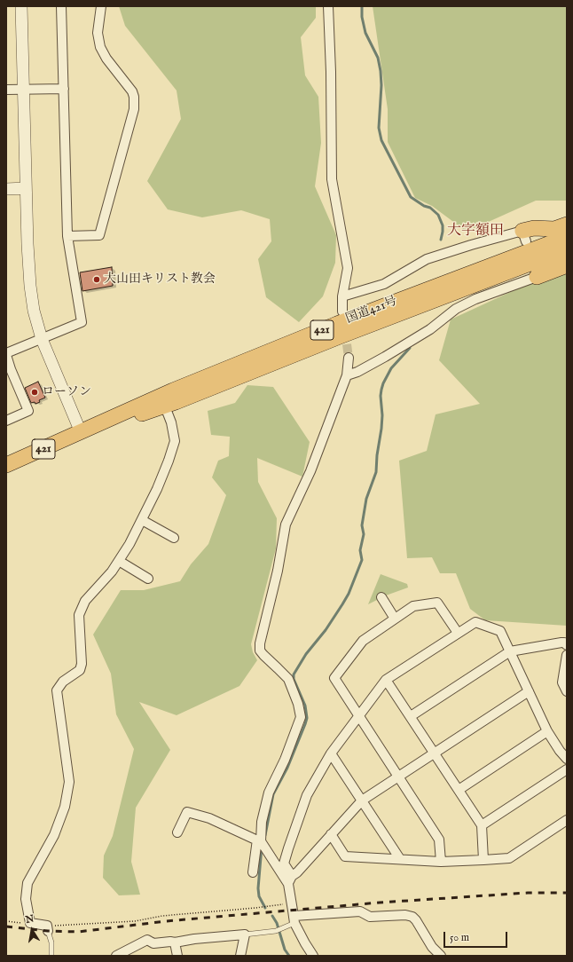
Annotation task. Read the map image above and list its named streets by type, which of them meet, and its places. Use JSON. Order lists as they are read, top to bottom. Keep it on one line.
{"streets":{"highway":["国道421号","421"]},"districts":["大字額田"],"places":["大山田キリスト教会","ローソン"],"scale_bar":"50 m","north":"top"}
